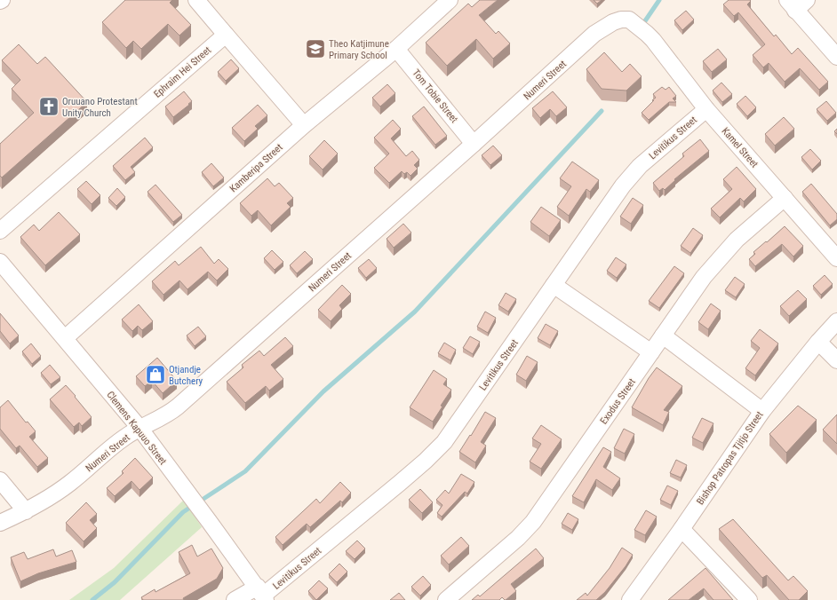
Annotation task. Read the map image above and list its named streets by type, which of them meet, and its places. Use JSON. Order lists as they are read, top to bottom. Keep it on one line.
{"streets":{"street":["Ephraim Hei Street","Numeri Street","Tom Tobie Street","Levitikus Street","Kamel Street","Kamberipa Street","Exodus Street","Clemens Kapuuo Street","Bishop Patropas Tjitjo Street"]},"crossings":[["Numeri Street","Tom Tobie Street"],["Numeri Street","Kamel Street"],["Numeri Street","Clemens Kapuuo Street"],["Tom Tobie Street","Kamberipa Street"],["Levitikus Street","Kamel Street"],["Levitikus Street","Clemens Kapuuo Street"],["Kamel Street","Exodus Street"],["Kamberipa Street","Clemens Kapuuo Street"]],"places":{"school or university":["Theo Katjimune Primary School"],"church":["Oruuano Protestant Unity Church"],"shop":["Otjandje Butchery"]}}
